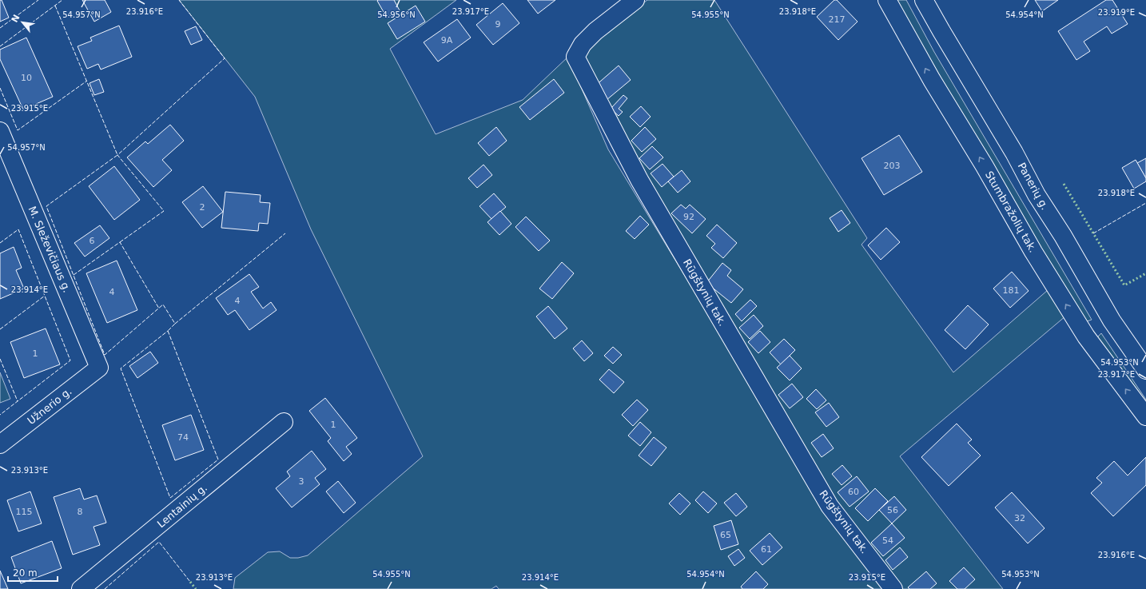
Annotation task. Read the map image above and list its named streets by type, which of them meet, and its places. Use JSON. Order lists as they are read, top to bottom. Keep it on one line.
{"streets":{"street":["Panerių g.","Stumbražolių tak.","M. Sleževičiaus g.","Rūgštynių tak.","Užnerio g.","Lentainių g."]},"crossings":[["M. Sleževičiaus g.","Užnerio g."]],"one_way":["Stumbražolių tak."],"house_numbers":["217","9","9A","10","203","2","92","6","181","4","4","1","1","74","3","60","56","115","8","32","65","54","61"],"scale_bar":"20 m","north":"top left","coordinates":["23.916°E","23.917°E","23.918°E","23.919°E","54.957°N","54.956°N","54.955°N","54.954°N","23.915°E","23.914°E","54.953°N","23.913°E"]}
